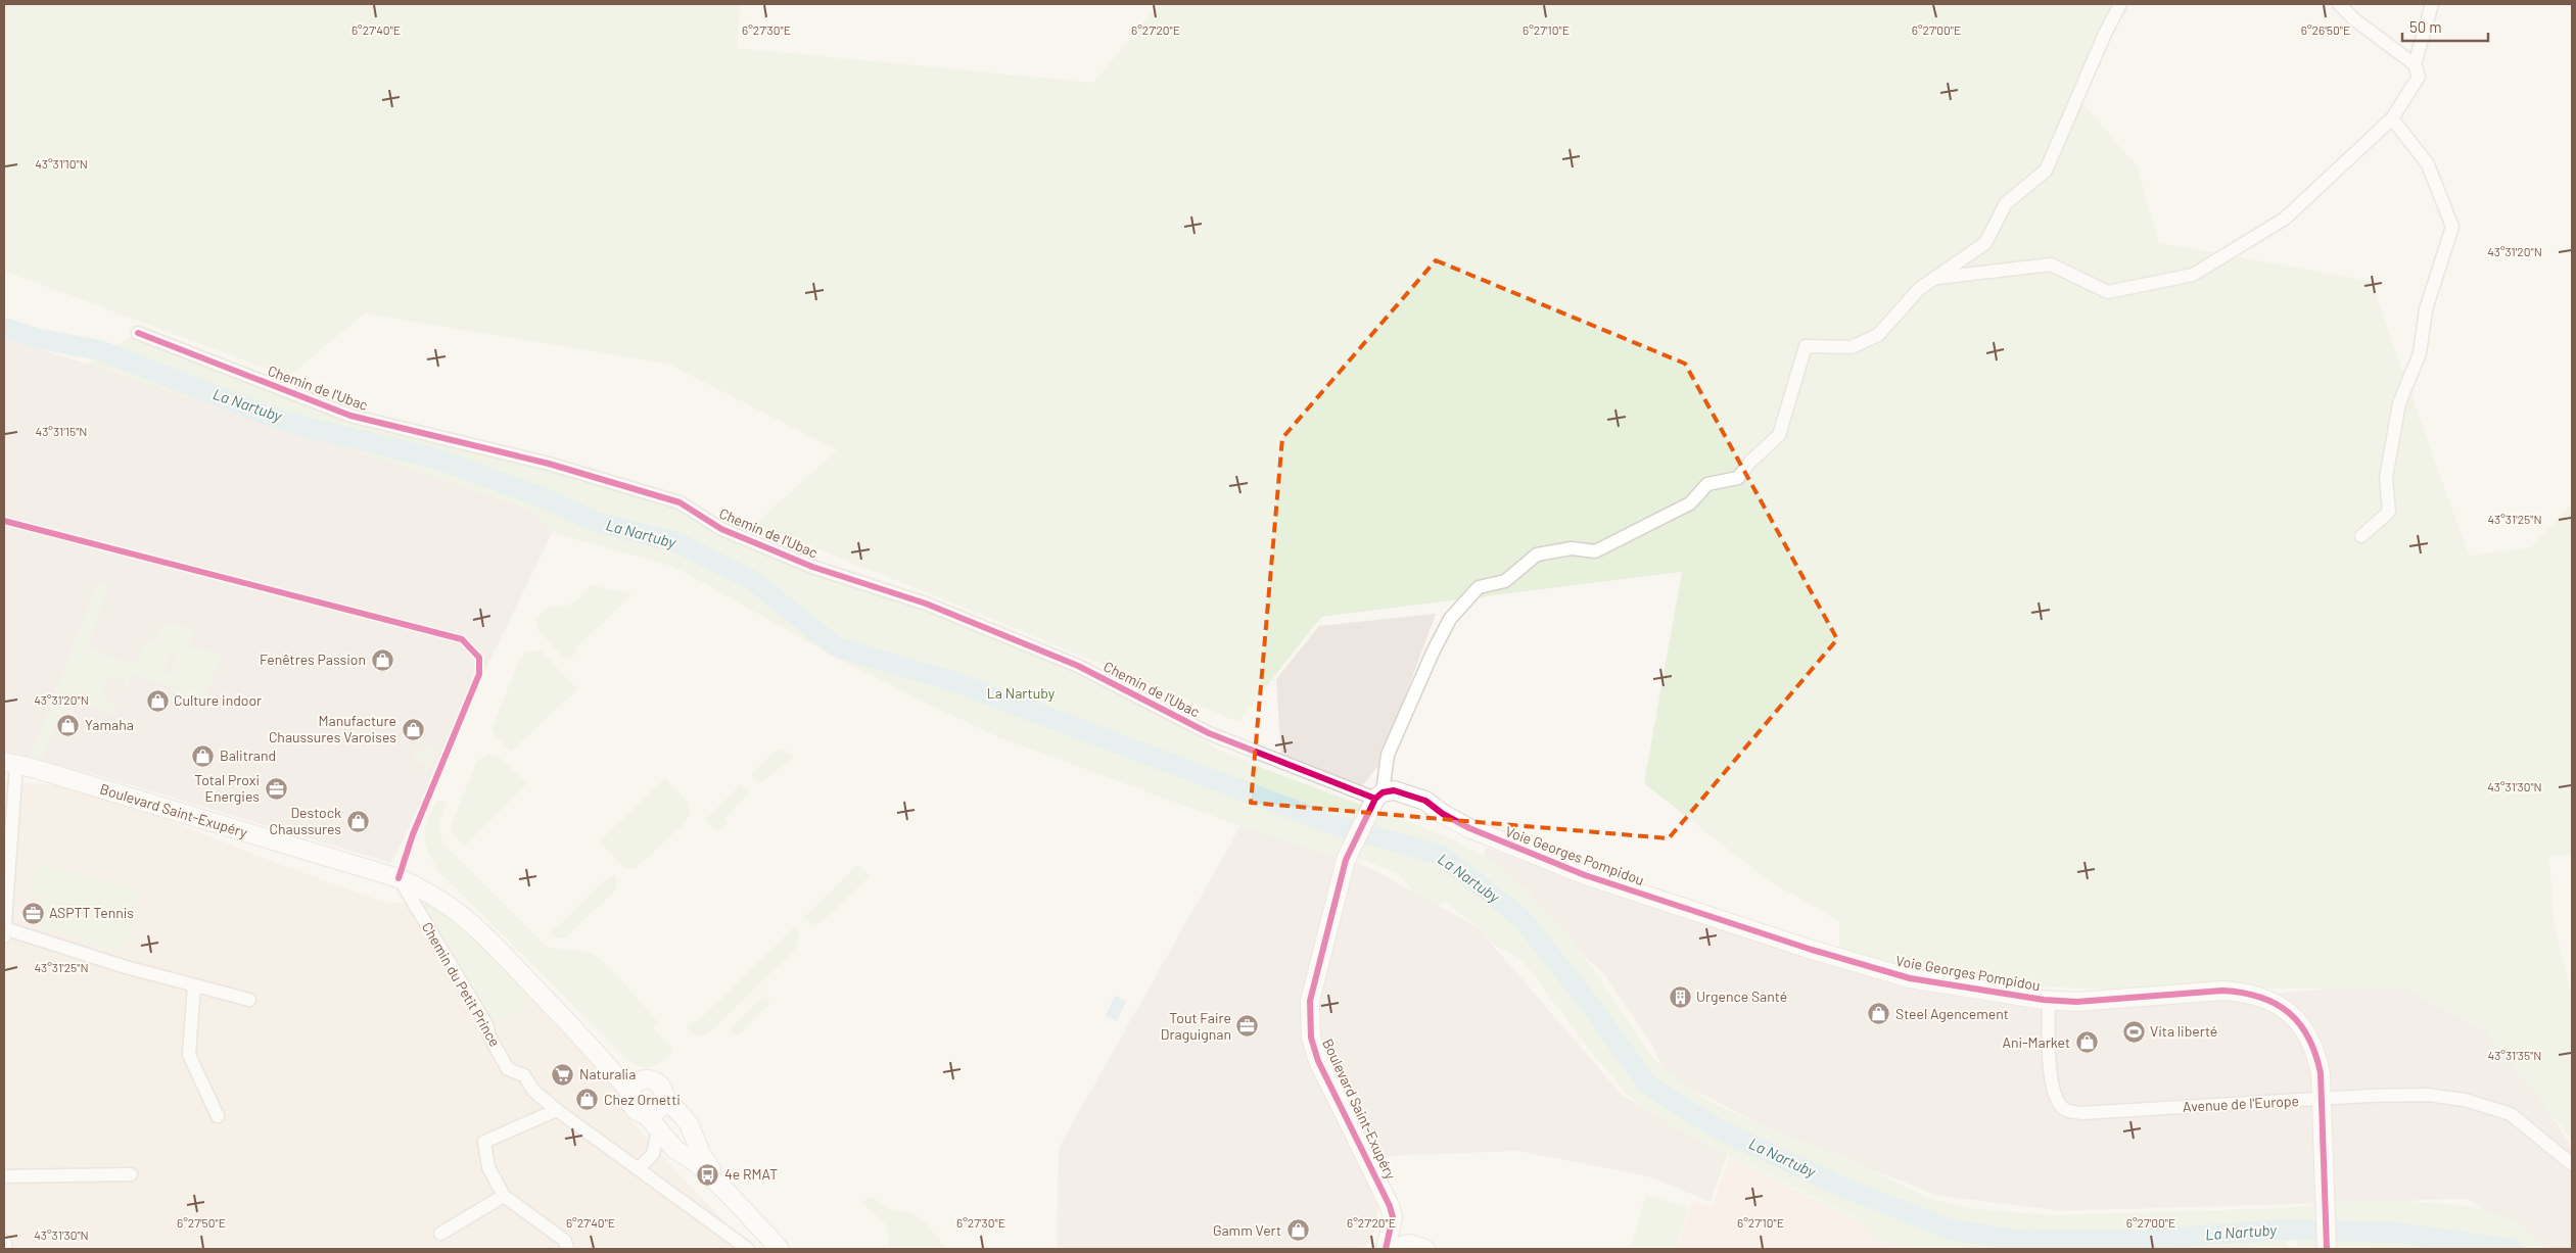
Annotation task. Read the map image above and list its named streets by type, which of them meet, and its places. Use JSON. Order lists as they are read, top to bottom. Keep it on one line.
{"streets":{"street":["Chemin de l'Ubac","Boulevard Saint-Exupéry","Voie Georges Pompidou","Chemin du Petit Prince","Avenue de l'Europe"]},"crossings":[["Chemin de l'Ubac","Boulevard Saint-Exupéry"],["Chemin de l'Ubac","Voie Georges Pompidou"],["Boulevard Saint-Exupéry","Voie Georges Pompidou"],["Boulevard Saint-Exupéry","Chemin du Petit Prince"],["Voie Georges Pompidou","Avenue de l'Europe"]],"water":["La Nartuby"],"parks":["La Nartuby"],"places":{"shop":["Fenêtres Passion","Culture indoor","Yamaha","Manufacture Chaussures Varoises","Balitrand","Destock Chaussures","Steel Agencement","Ani-Market","Chez Ornetti","Gamm Vert"],"office":["Total Proxi Energies","ASPTT Tennis","Tout Faire Draguignan"],"building":["Urgence Santé"],"sports":["Vita liberté"],"supermarket":["Naturalia"],"bus stop":["4e RMAT"]},"scale_bar":"50 m","coordinates":["6°27'40\"E","6°27'30\"E","6°27'20\"E","6°27'10\"E","6°27'00\"E","6°26'50\"E","43°31'10\"N","43°31'20\"N","43°31'15\"N","43°31'25\"N","43°31'30\"N","43°31'35\"N","6°27'50\"E"]}
